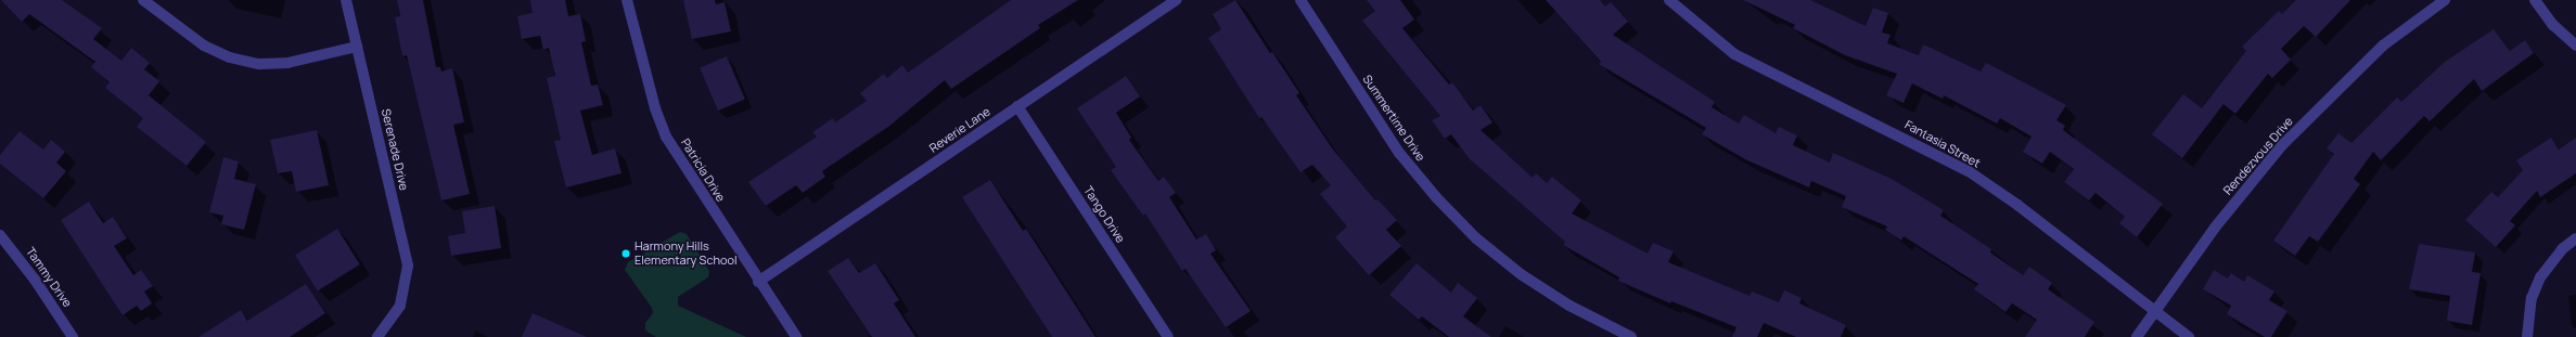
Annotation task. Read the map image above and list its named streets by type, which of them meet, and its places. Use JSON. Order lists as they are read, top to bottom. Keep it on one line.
{"streets":{"street":["Summertime Drive","Reverie Lane","Fantasia Street","Serenade Drive","Rendezvous Drive","Patricia Drive","Tango Drive","Tammy Drive"]},"crossings":[["Reverie Lane","Patricia Drive"],["Reverie Lane","Tango Drive"],["Fantasia Street","Rendezvous Drive"]],"places":["Harmony Hills Elementary School"]}
